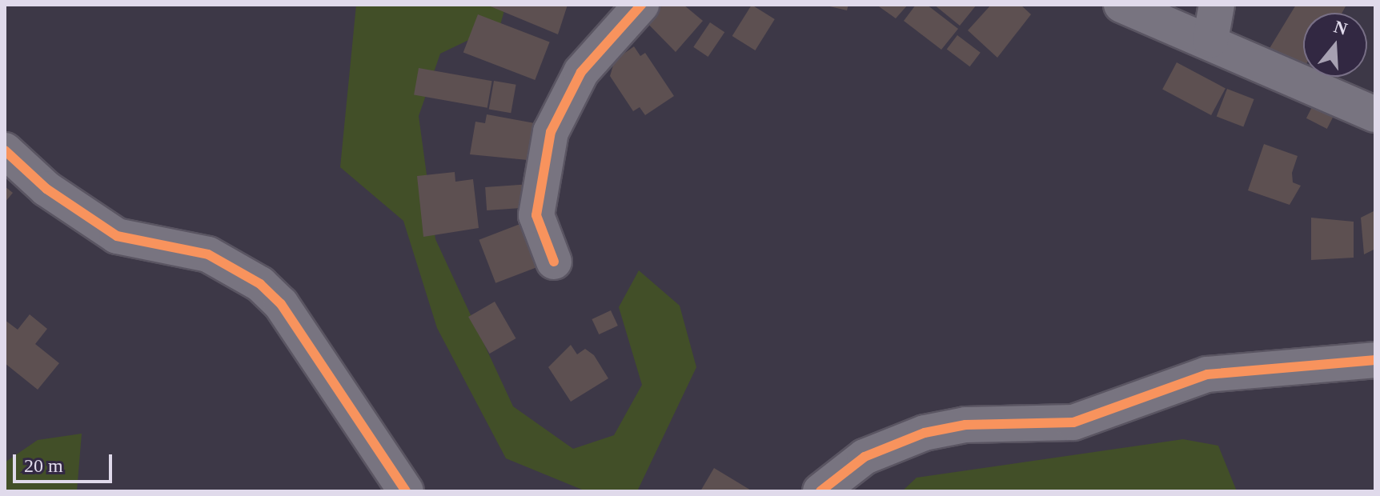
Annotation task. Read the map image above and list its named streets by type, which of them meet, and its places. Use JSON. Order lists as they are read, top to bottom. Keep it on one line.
{"scale_bar":"20 m","north":"top"}
